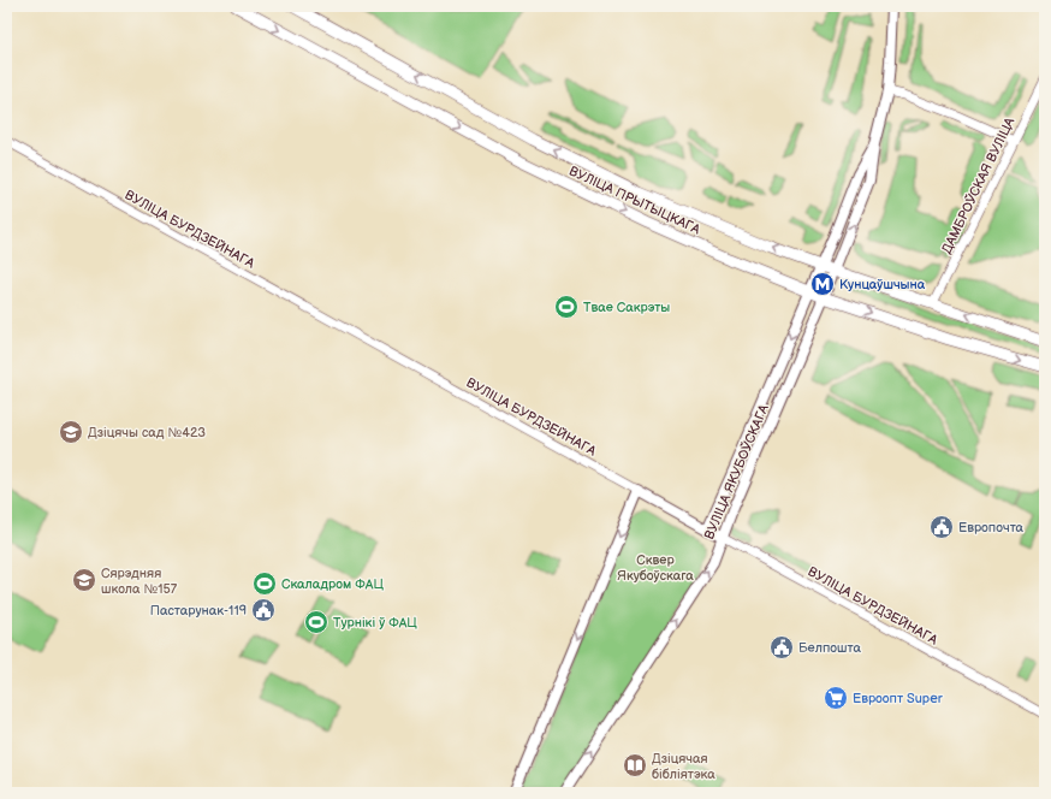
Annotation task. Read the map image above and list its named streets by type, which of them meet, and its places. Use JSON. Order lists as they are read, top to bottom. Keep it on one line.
{"streets":{"main road":["ВУЛІЦА ПРЫТЫЦКАГА","ВУЛІЦА БУРДЗЕЙНАГА","ВУЛІЦА ЯКУБОЎСКАГА"],"street":["ДАМБРОЎСКАЯ ВУЛІЦА"]},"crossings":[["ДАМБРОЎСКАЯ ВУЛІЦА","ВУЛІЦА ПРЫТЫЦКАГА"],["ВУЛІЦА ПРЫТЫЦКАГА","ВУЛІЦА ЯКУБОЎСКАГА"],["ВУЛІЦА БУРДЗЕЙНАГА","ВУЛІЦА ЯКУБОЎСКАГА"]],"parks":["Сквер Якубоўскага"],"places":{"metro station":["Кунцаўшчына"],"sports":["Твае Сакрэты","Скаладром ФАЦ","Турнікі ў ФАЦ"],"school or university":["Дзіцячы сад №423","Сярэдняя школа №157"],"public building":["Европочта","Пастарунак-119","Белпошта"],"supermarket":["Евроопт Super"],"library":["Дзіцячая бібліятэка"]}}
